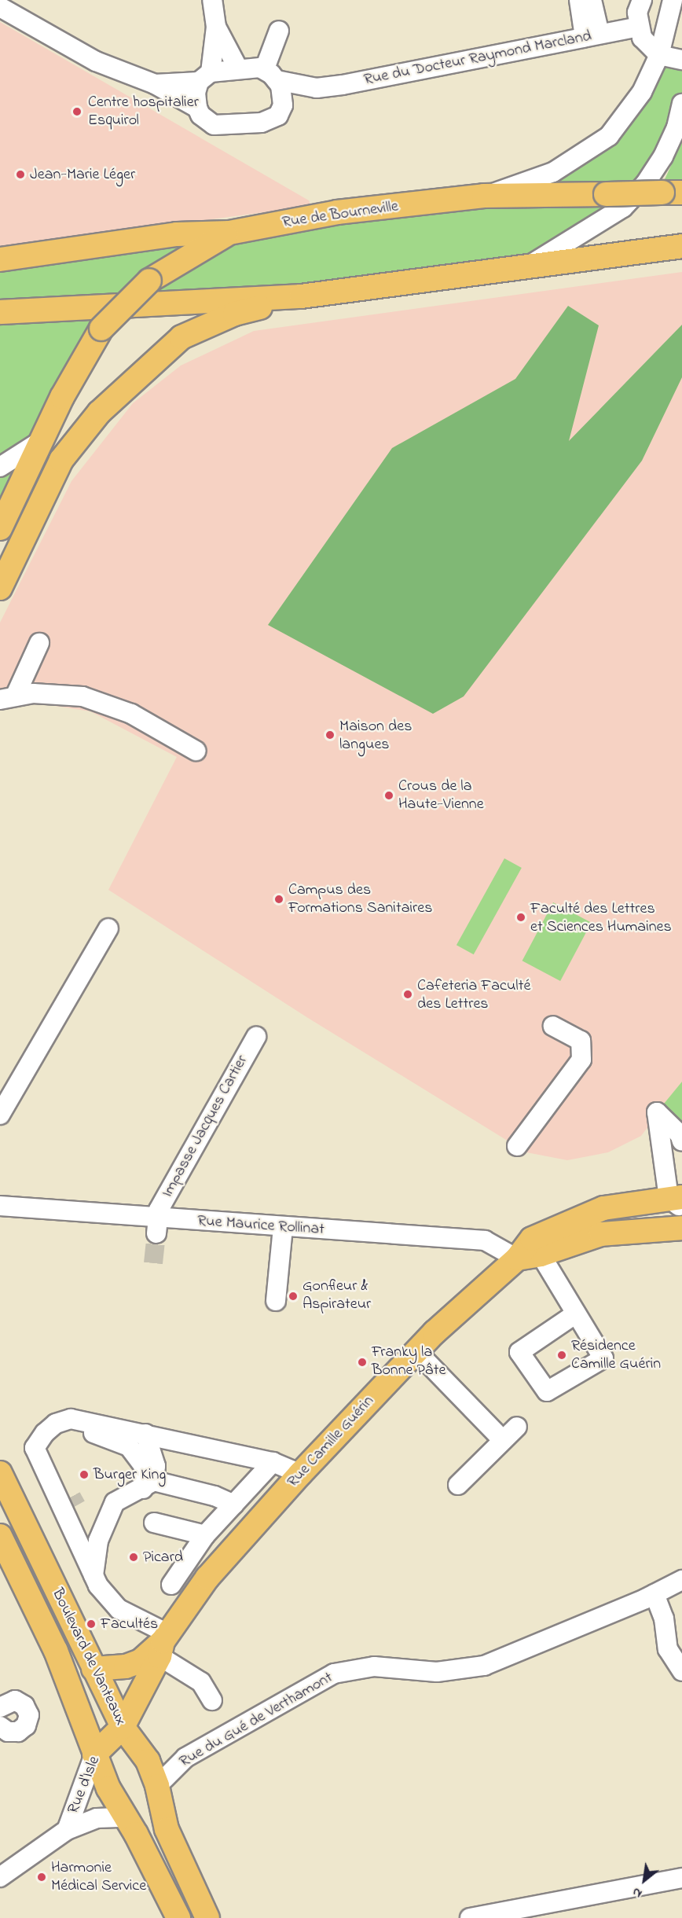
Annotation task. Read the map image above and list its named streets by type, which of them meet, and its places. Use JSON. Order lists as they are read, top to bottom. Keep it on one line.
{"streets":{"main road":["Rue de Bourneville","Rue Camille Guérin","Boulevard de Vanteaux","Rue du Gué de Verthamont"],"street":["Rue du Docteur Raymond Marcland","Impasse Jacques Cartier","Rue Maurice Rollinat","Rue d'Isle"]},"crossings":[["Impasse Jacques Cartier","Rue Maurice Rollinat"],["Rue Maurice Rollinat","Rue Camille Guérin"],["Rue Camille Guérin","Boulevard de Vanteaux"],["Rue Camille Guérin","Rue d'Isle"],["Boulevard de Vanteaux","Rue du Gué de Verthamont"],["Boulevard de Vanteaux","Rue d'Isle"],["Rue du Gué de Verthamont","Rue d'Isle"]],"places":["Centre hospitalier Esquirol","Jean-Marie Léger","Maison des langues","Crous de la Haute-Vienne","Campus des Formations Sanitaires","Faculté des Lettres et Sciences Humaines","Cafeteria Faculté des Lettres","Gonfleur & Aspirateur","Résidence Camille Guérin","Franky la Bonne Pâte","Burger King","Picard","Facultés","Harmonie Médical Service"],"north":"bottom left"}
